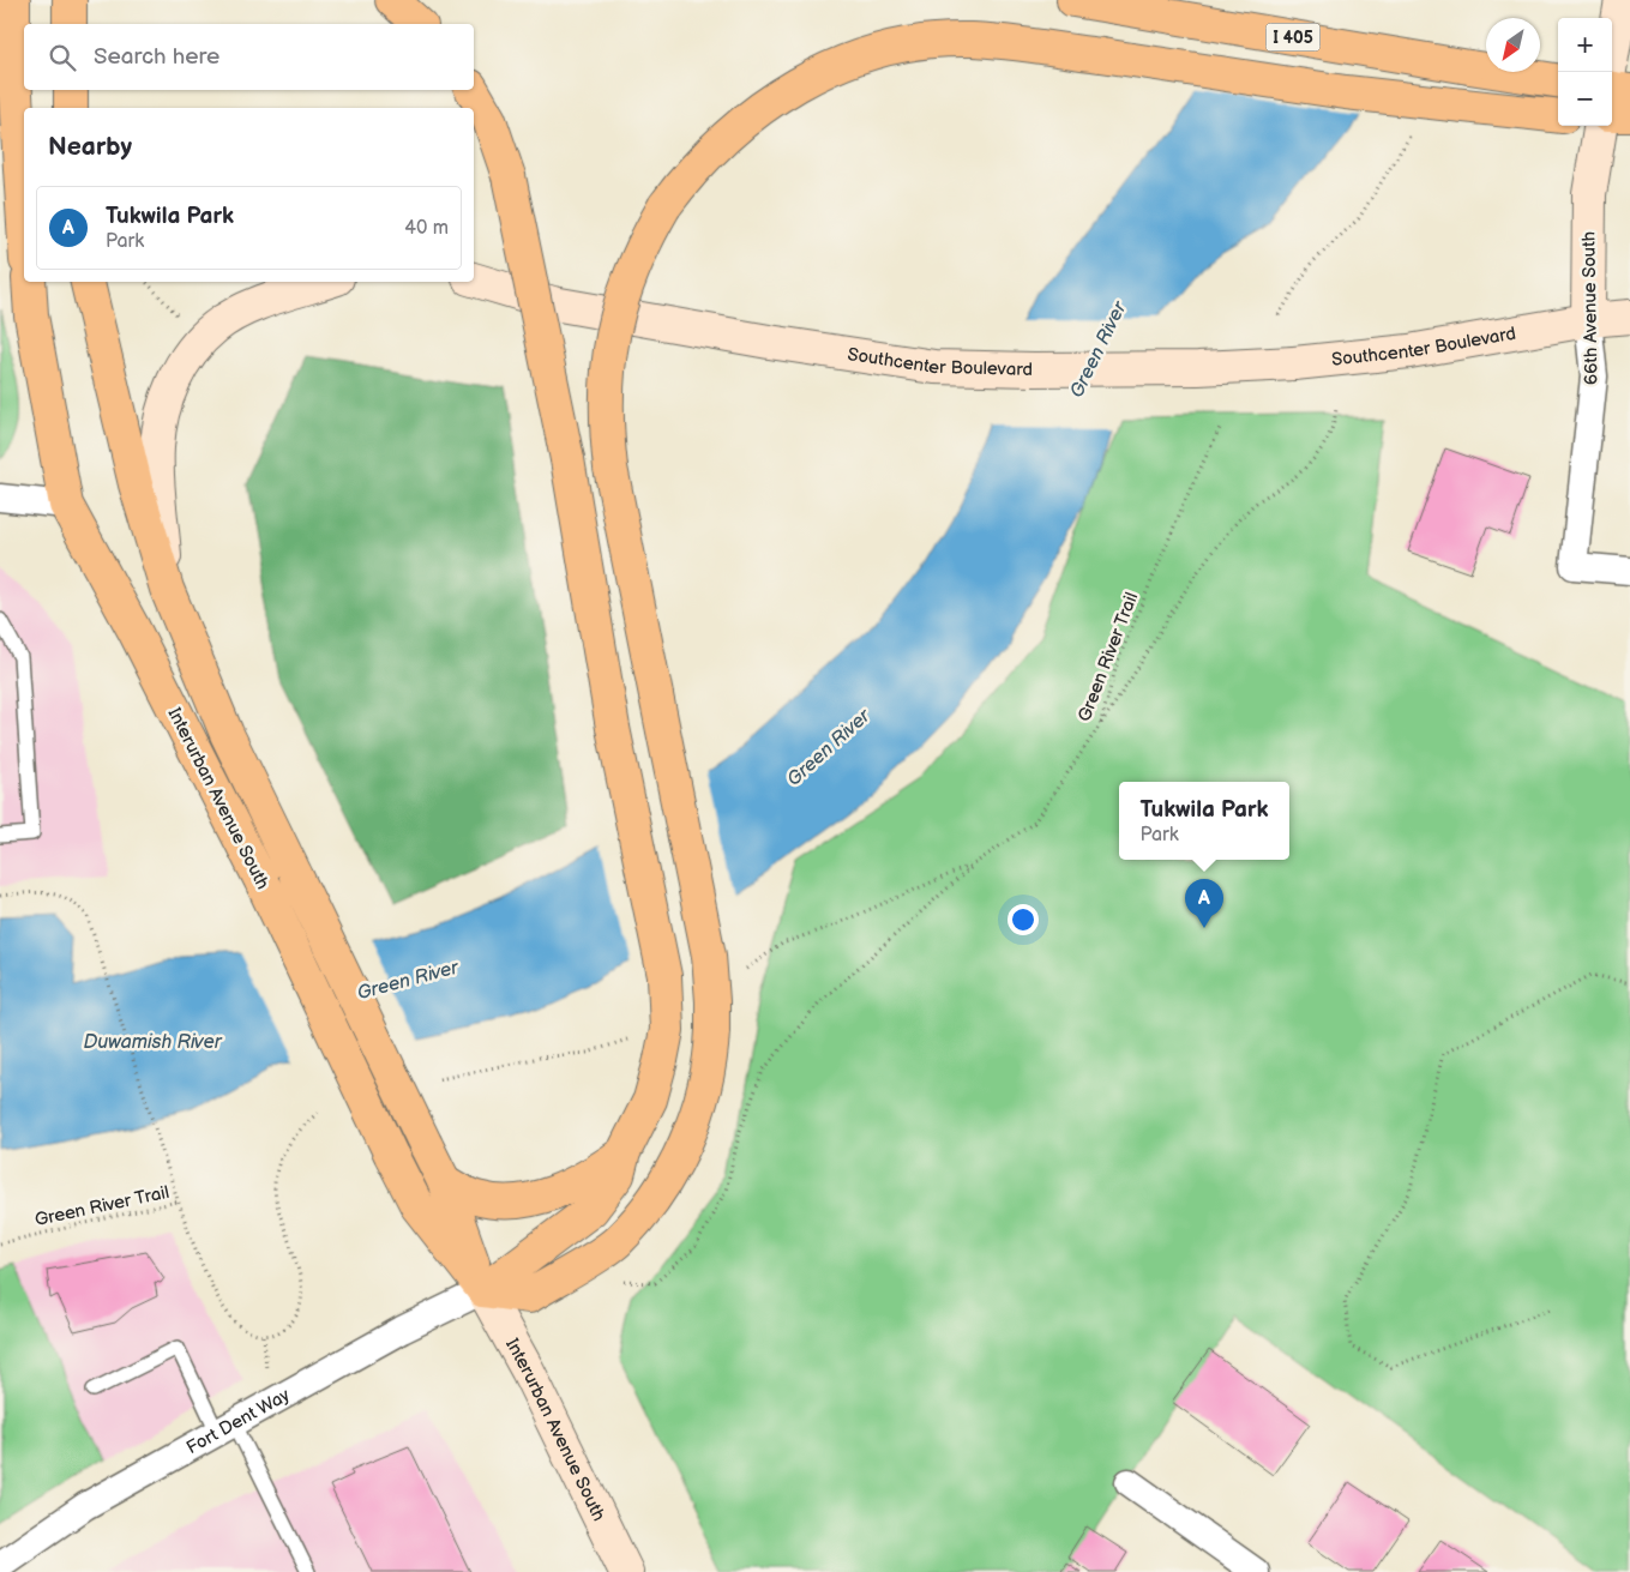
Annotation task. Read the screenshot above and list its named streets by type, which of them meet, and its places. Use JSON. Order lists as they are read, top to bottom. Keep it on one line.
{"streets":{"main road":["I 405","66th Avenue South","Southcenter Boulevard","Interurban Avenue South"],"street":["Fort Dent Way"],"path":["Green River Trail"]},"crossings":[["66th Avenue South","Southcenter Boulevard"],["Interurban Avenue South","Fort Dent Way"]],"water":["Green River","Duwamish River"],"north":"bottom left","page":{"map_buttons":["+","−"],"search":"Search here","heading":"Nearby","list":[{"mark":"A","name":"Tukwila Park","note":"Park","value":"40 m"}],"popup":["Tukwila Park","Park"],"pins":"A"}}
